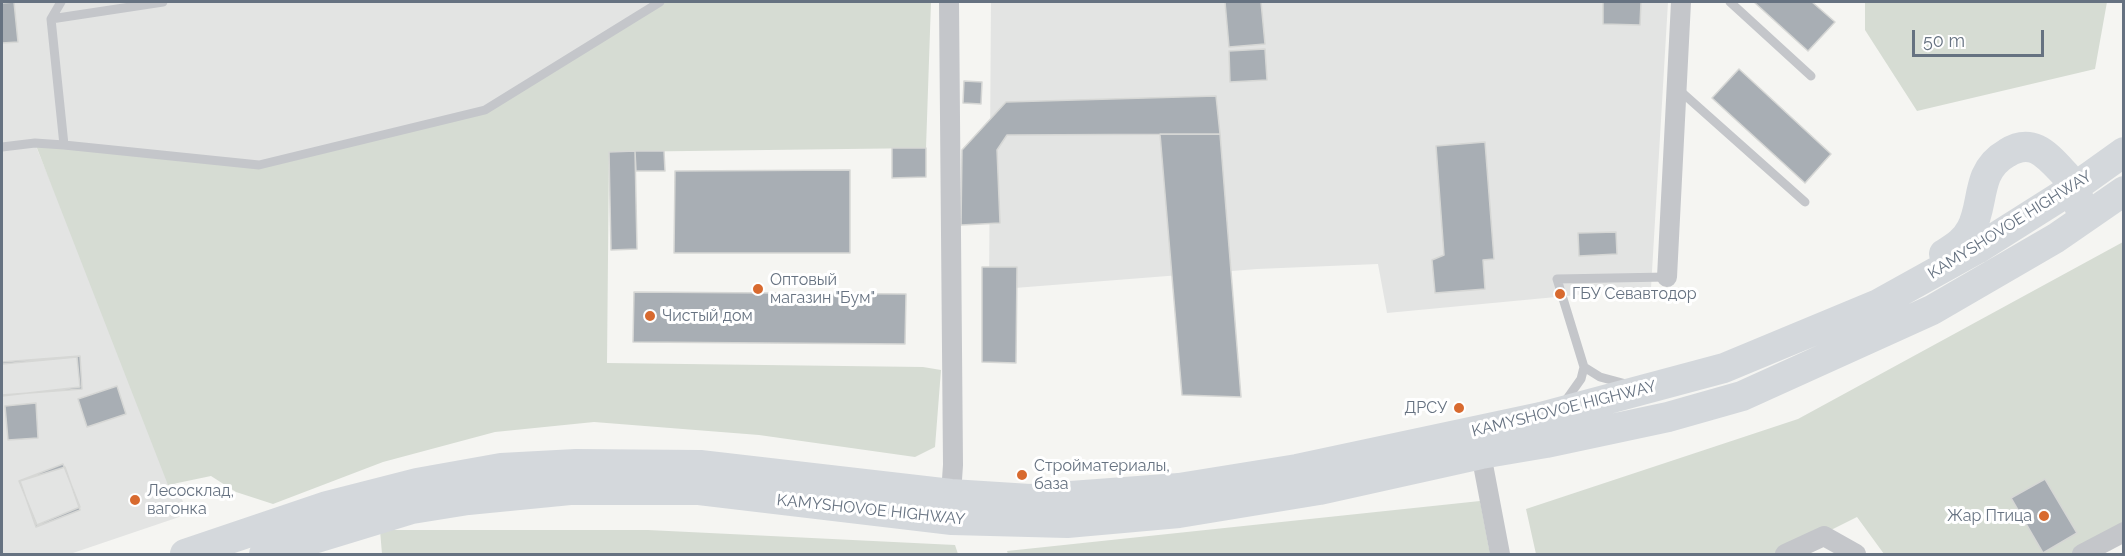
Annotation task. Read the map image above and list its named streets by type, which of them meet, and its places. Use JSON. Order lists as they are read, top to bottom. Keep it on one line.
{"streets":{"main road":["KAMYSHOVOE HIGHWAY"]},"places":["Оптовый магазин \"Бум\"","ГБУ Севавтодор","Чистый дом","ДРСУ","Стройматериалы, база","Лесосклад, вагонка","Жар Птица"],"scale_bar":"50 m"}
